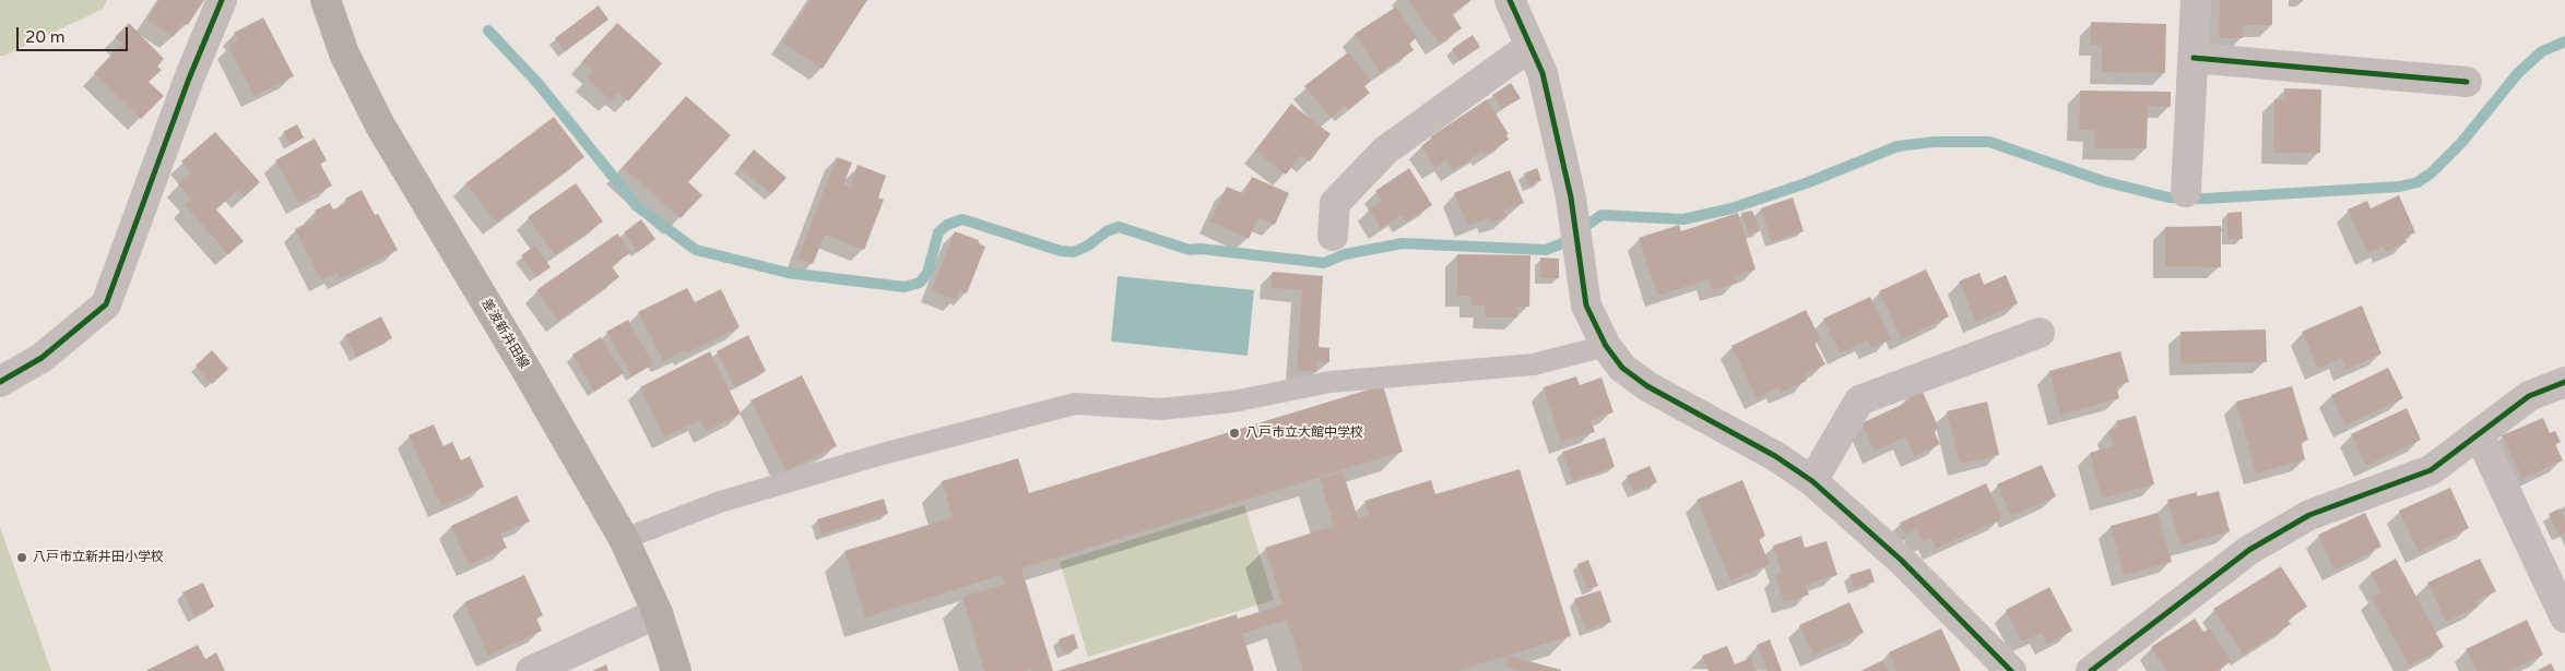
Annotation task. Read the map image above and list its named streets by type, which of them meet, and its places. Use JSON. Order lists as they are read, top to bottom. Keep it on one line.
{"streets":{"main road":["差波新井田線"]},"places":["八戸市立大館中学校","八戸市立新井田小学校"],"scale_bar":"20 m"}
